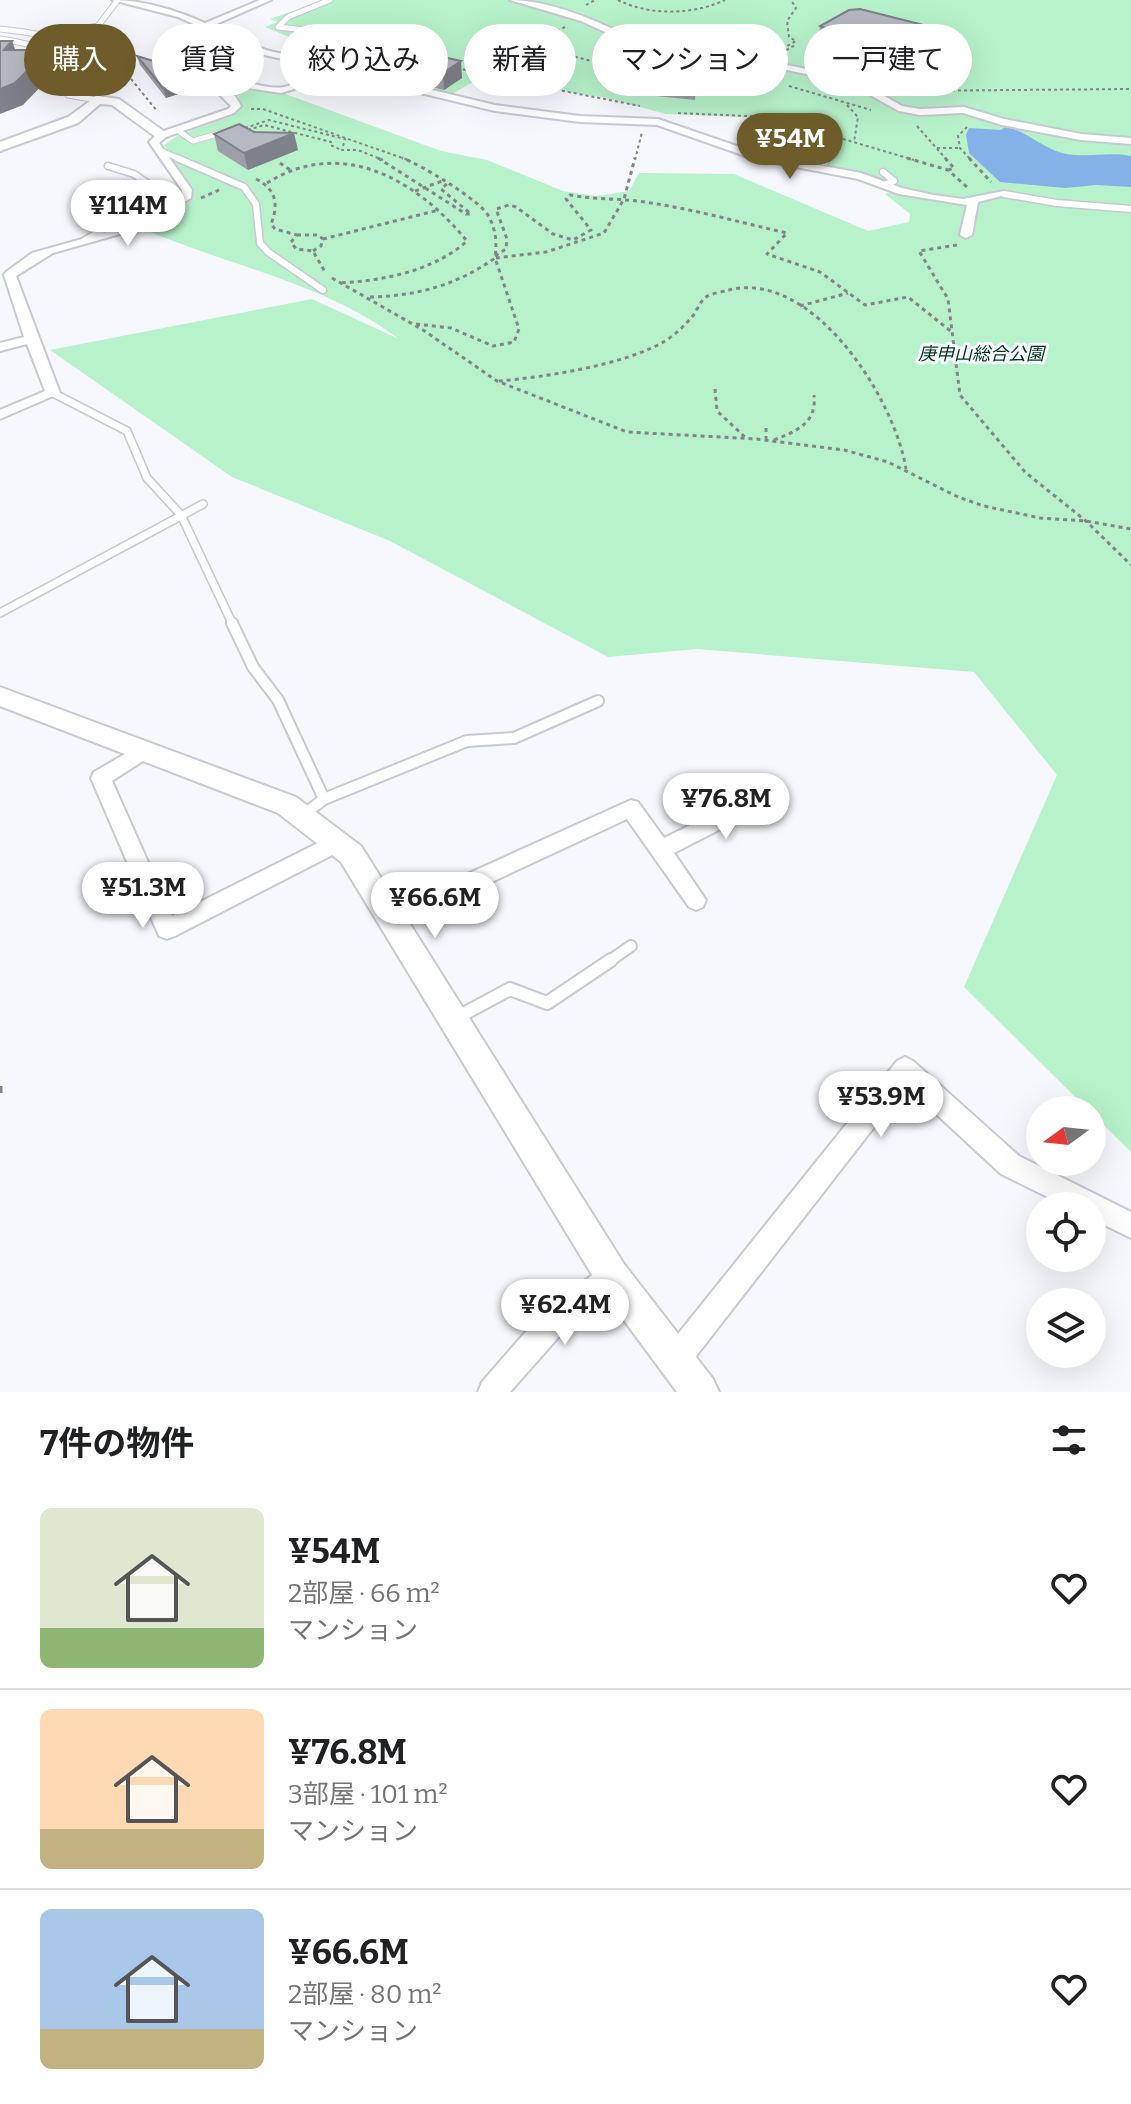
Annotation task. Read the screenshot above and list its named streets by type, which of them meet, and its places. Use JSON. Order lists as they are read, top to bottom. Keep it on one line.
{"parks":["庚申山総合公園"],"north":"left","page":{"chip":["購入","賃貸","絞り込み","新着","マンション","一戸建て"],"price":["¥54M","¥114M","¥76.8M","¥51.3M","¥66.6M","¥53.9M","¥62.4M"],"heading":"7件の物件","list":[{"name":"¥54M","note":"2部屋 · 66 m² · マンション"},{"name":"¥76.8M","note":"3部屋 · 101 m² · マンション"},{"name":"¥66.6M","note":"2部屋 · 80 m² · マンション"}]}}
